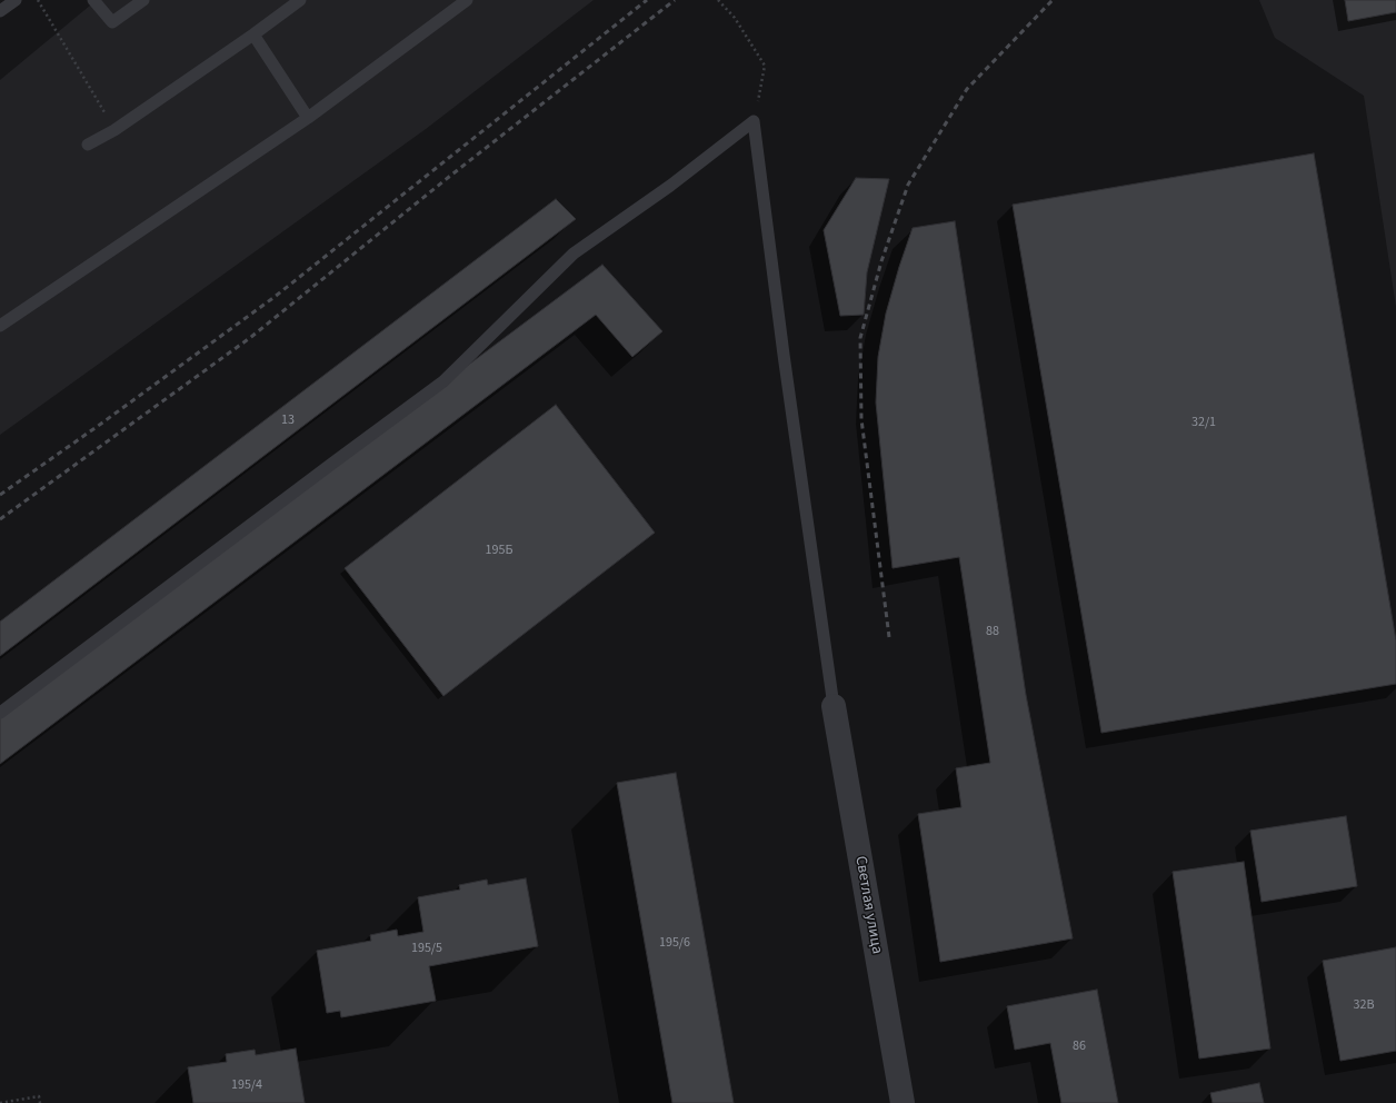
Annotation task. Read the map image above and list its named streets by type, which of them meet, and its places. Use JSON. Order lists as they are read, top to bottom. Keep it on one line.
{"streets":{"street":["Светлая улица"]},"house_numbers":["13","32/1","195Б","88","195/6","195/5","32В","86","195/4"]}
